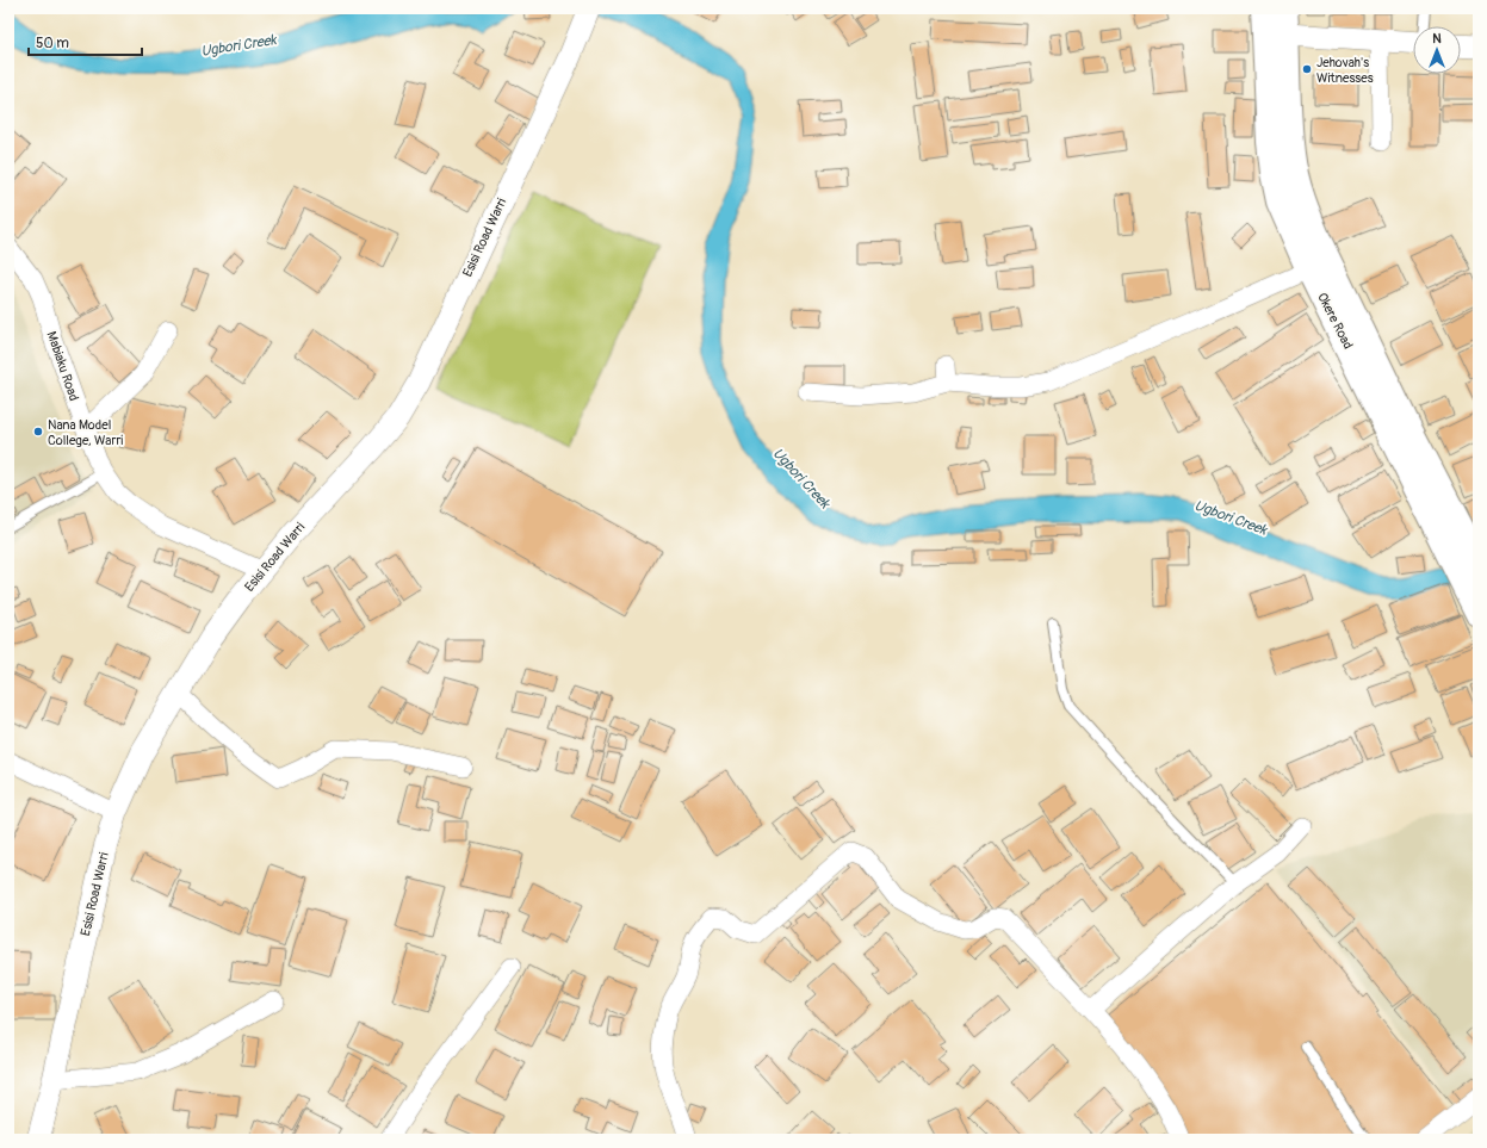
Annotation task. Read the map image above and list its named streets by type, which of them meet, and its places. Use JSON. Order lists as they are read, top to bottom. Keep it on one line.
{"streets":{"main road":["Okere Road"],"street":["Esisi Road Warri","Mabiaku Road"]},"crossings":[["Esisi Road Warri","Mabiaku Road"]],"water":["Ugbori Creek"],"places":["Jehovah's Witnesses","Nana Model College, Warri"],"scale_bar":"50 m","north":"top"}
